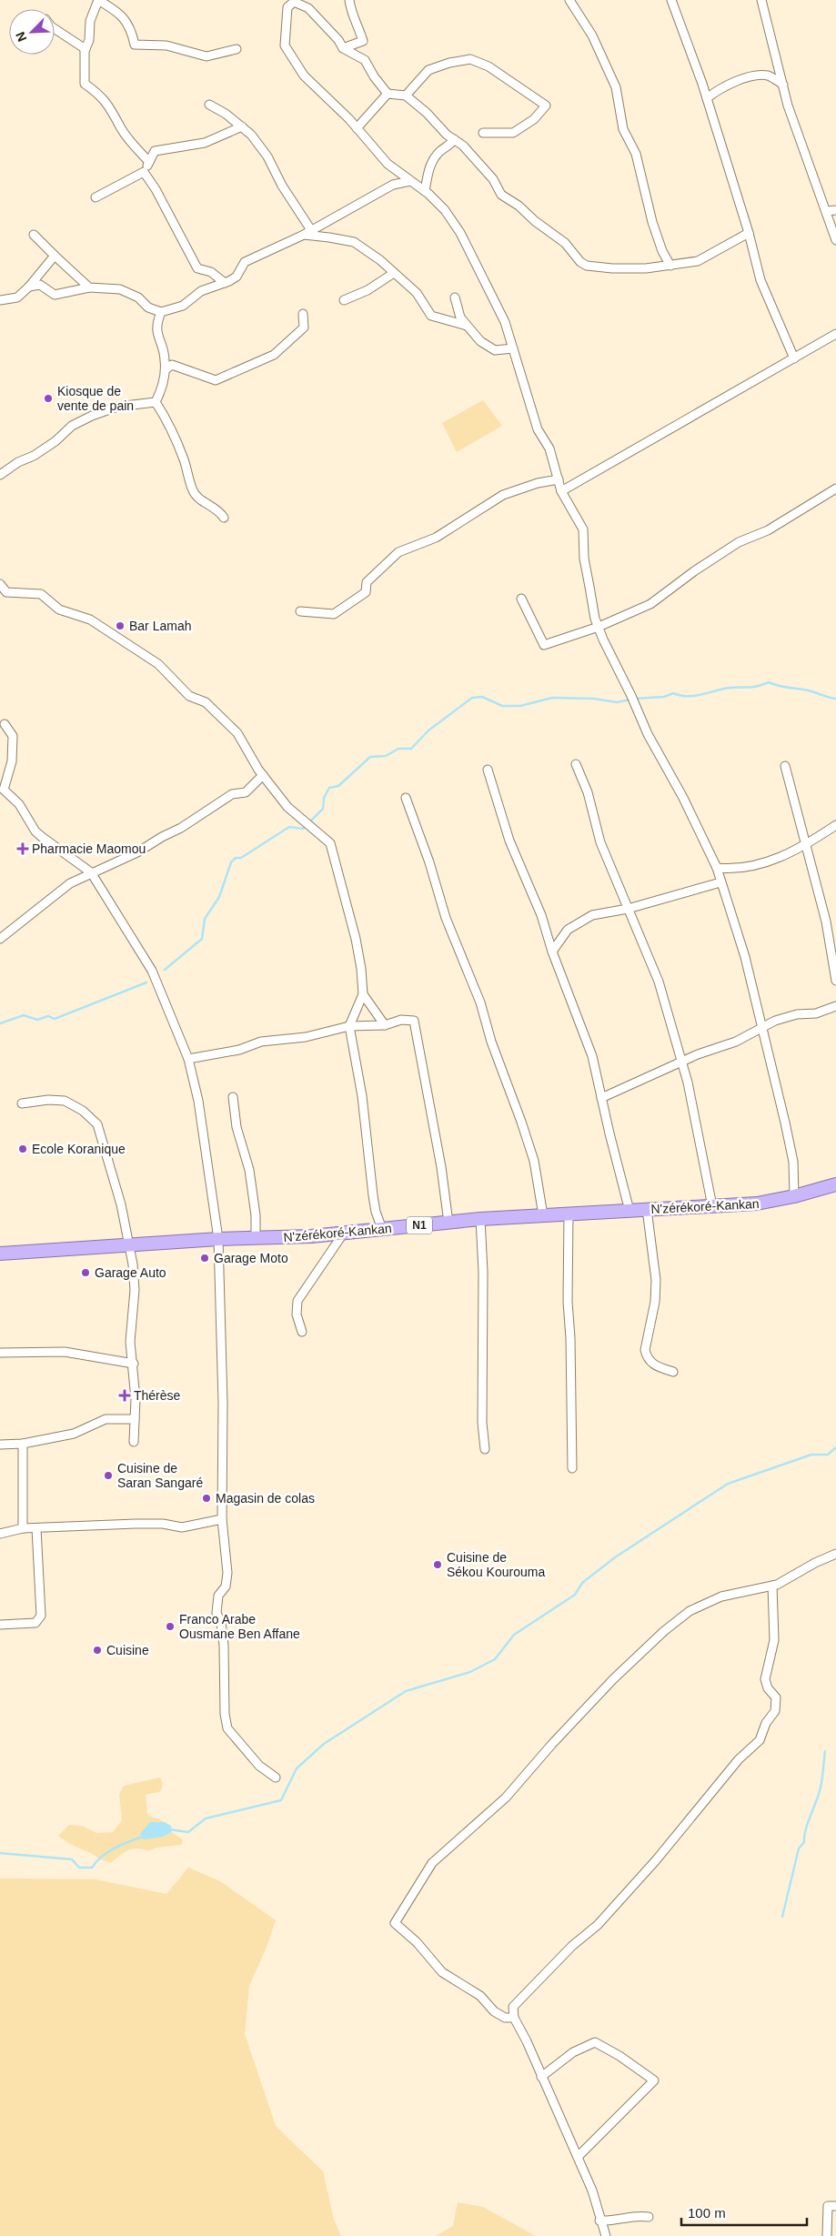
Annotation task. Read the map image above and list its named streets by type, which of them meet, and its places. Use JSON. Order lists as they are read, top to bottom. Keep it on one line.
{"streets":{"highway":["N'zérékoré-Kankan","N1"]},"places":{"other":["Kiosque de vente de pain","Bar Lamah","Ecole Koranique","Garage Moto","Garage Auto","Cuisine de Saran Sangaré","Magasin de colas","Cuisine de Sékou Kourouma","Franco Arabe Ousmane Ben Affane","Cuisine"],"health":["Pharmacie Maomou","Thérèse"]},"scale_bar":"100 m","north":"bottom left"}
